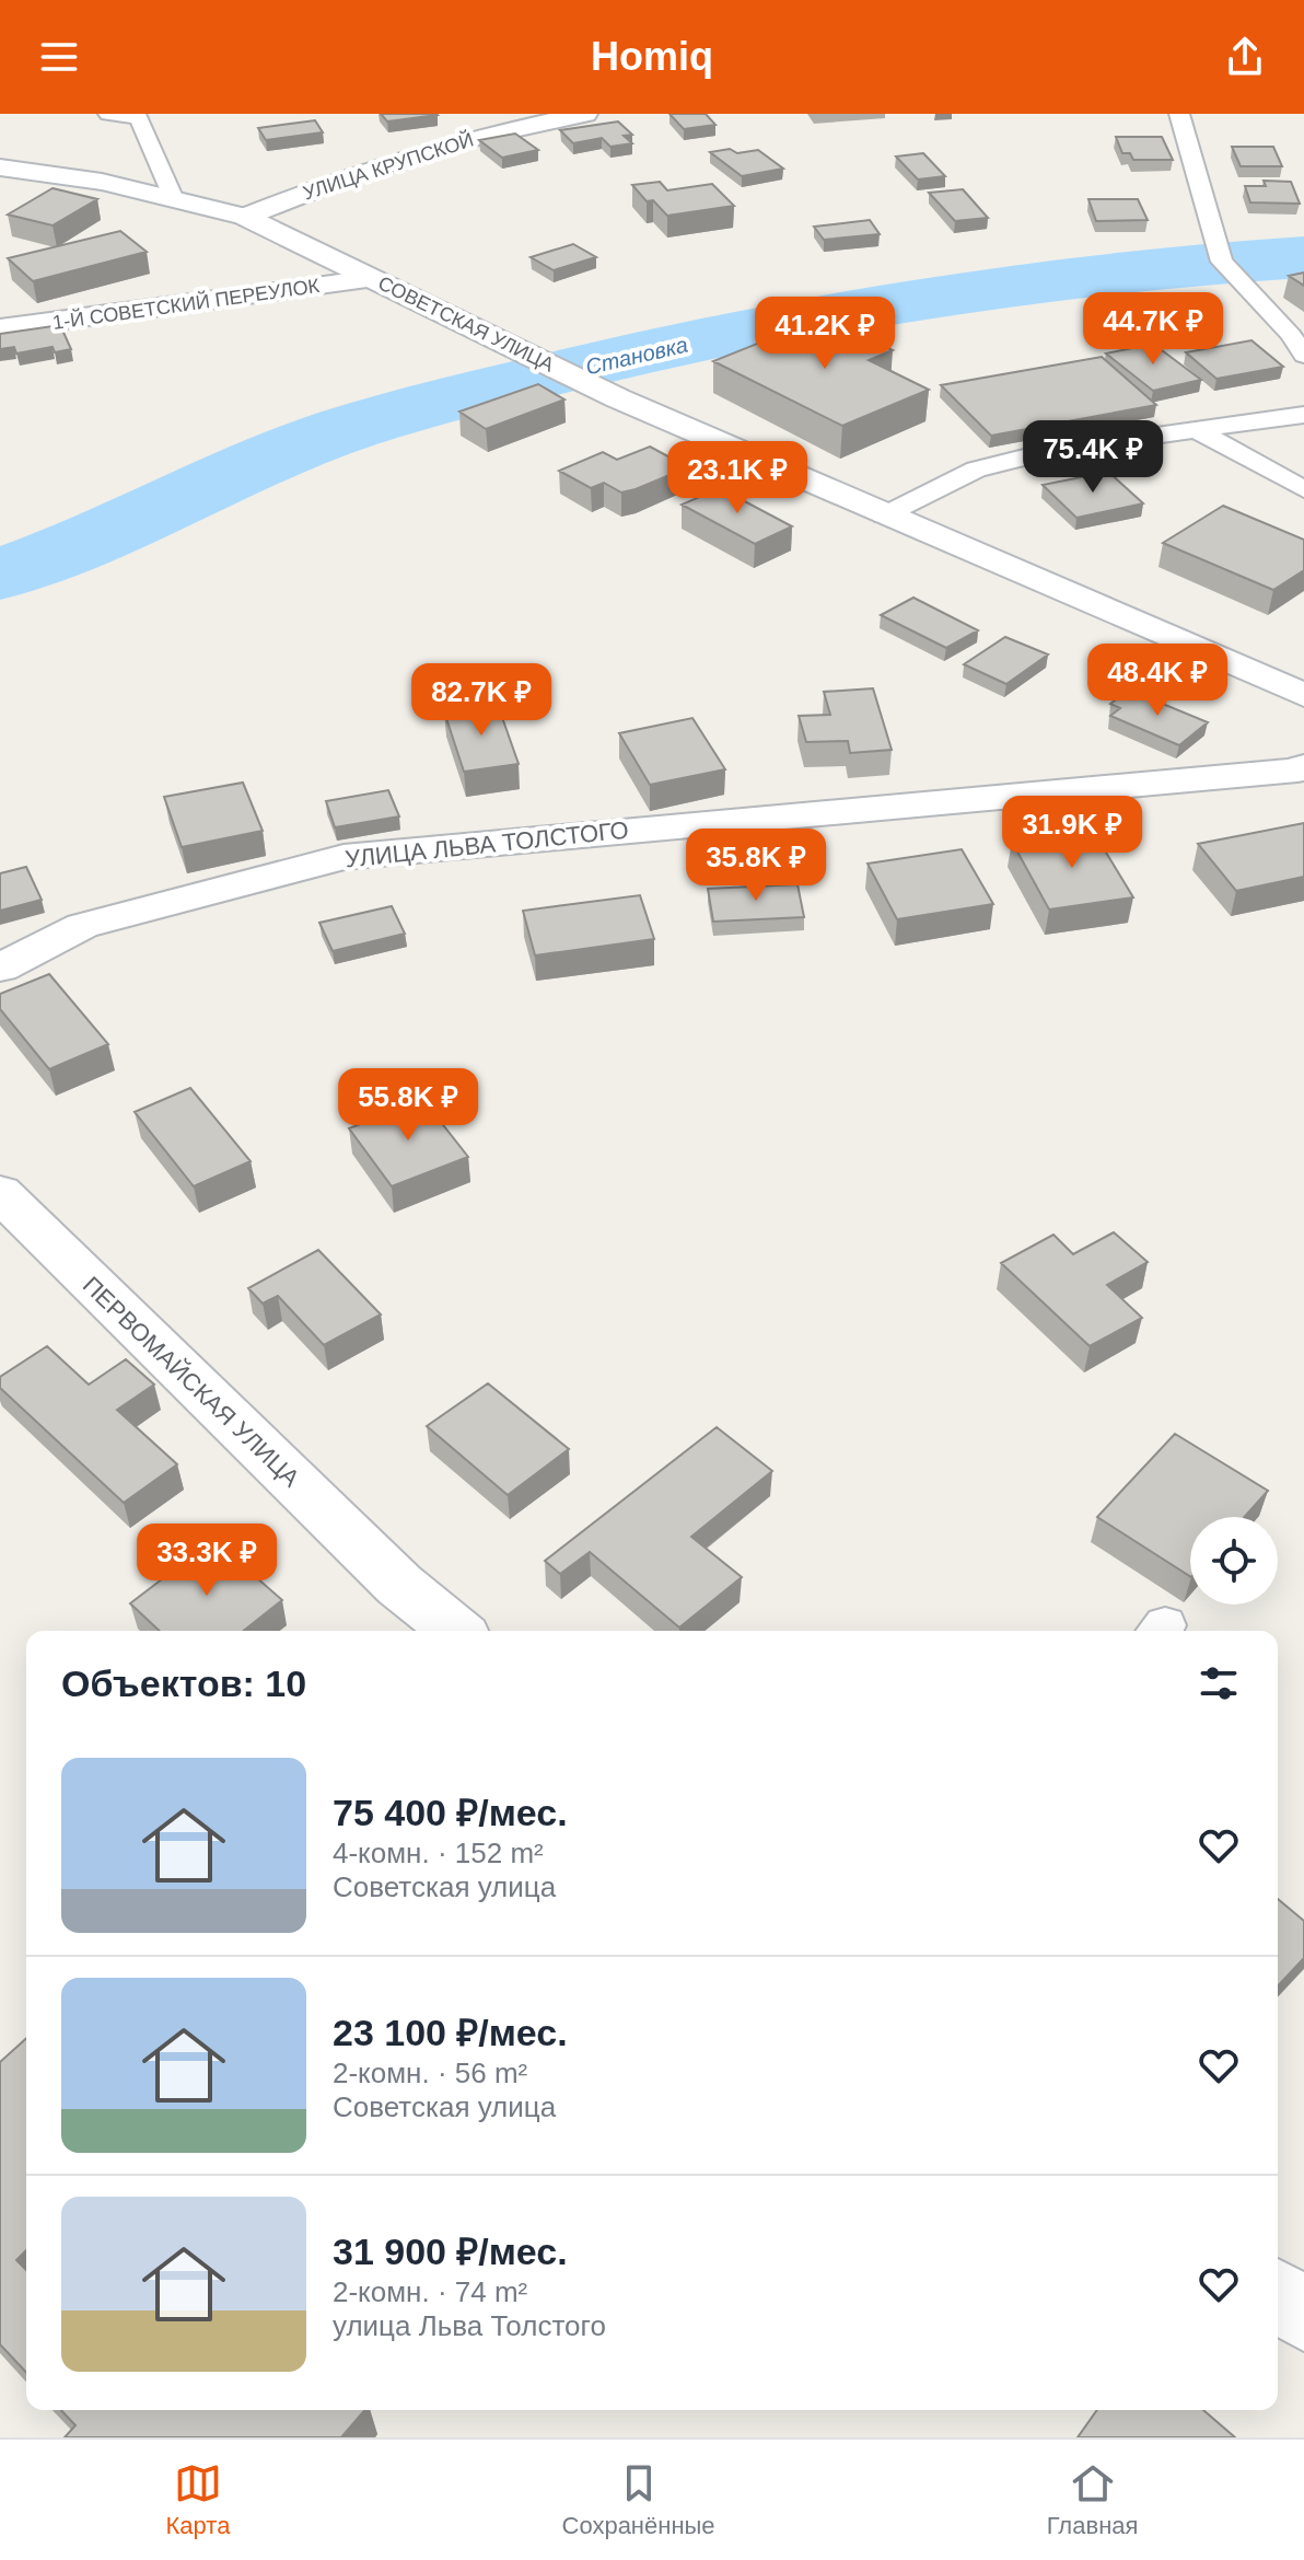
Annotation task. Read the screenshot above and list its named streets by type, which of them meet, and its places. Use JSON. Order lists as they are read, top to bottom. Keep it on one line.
{"streets":{"street":["УЛИЦА КРУПСКОЙ","1-Й СОВЕТСКИЙ ПЕРЕУЛОК","СОВЕТСКАЯ УЛИЦА","УЛИЦА ЛЬВА ТОЛСТОГО","ПЕРВОМАЙСКАЯ УЛИЦА"]},"crossings":[["УЛИЦА КРУПСКОЙ","СОВЕТСКАЯ УЛИЦА"],["1-Й СОВЕТСКИЙ ПЕРЕУЛОК","СОВЕТСКАЯ УЛИЦА"]],"water":["Становка"],"page":{"header":"Homiq","price":["44.7K ₽","41.2K ₽","75.4K ₽","23.1K ₽","48.4K ₽","82.7K ₽","31.9K ₽","35.8K ₽","55.8K ₽","33.3K ₽"],"heading":"Объектов: 10","list":[{"name":"75 400 ₽/мес.","note":"4-комн. · 152 m² · Советская улица"},{"name":"23 100 ₽/мес.","note":"2-комн. · 56 m² · Советская улица"},{"name":"31 900 ₽/мес.","note":"2-комн. · 74 m² · улица Льва Толстого"}],"tabs":["Карта","Сохранённые","Главная"]}}
